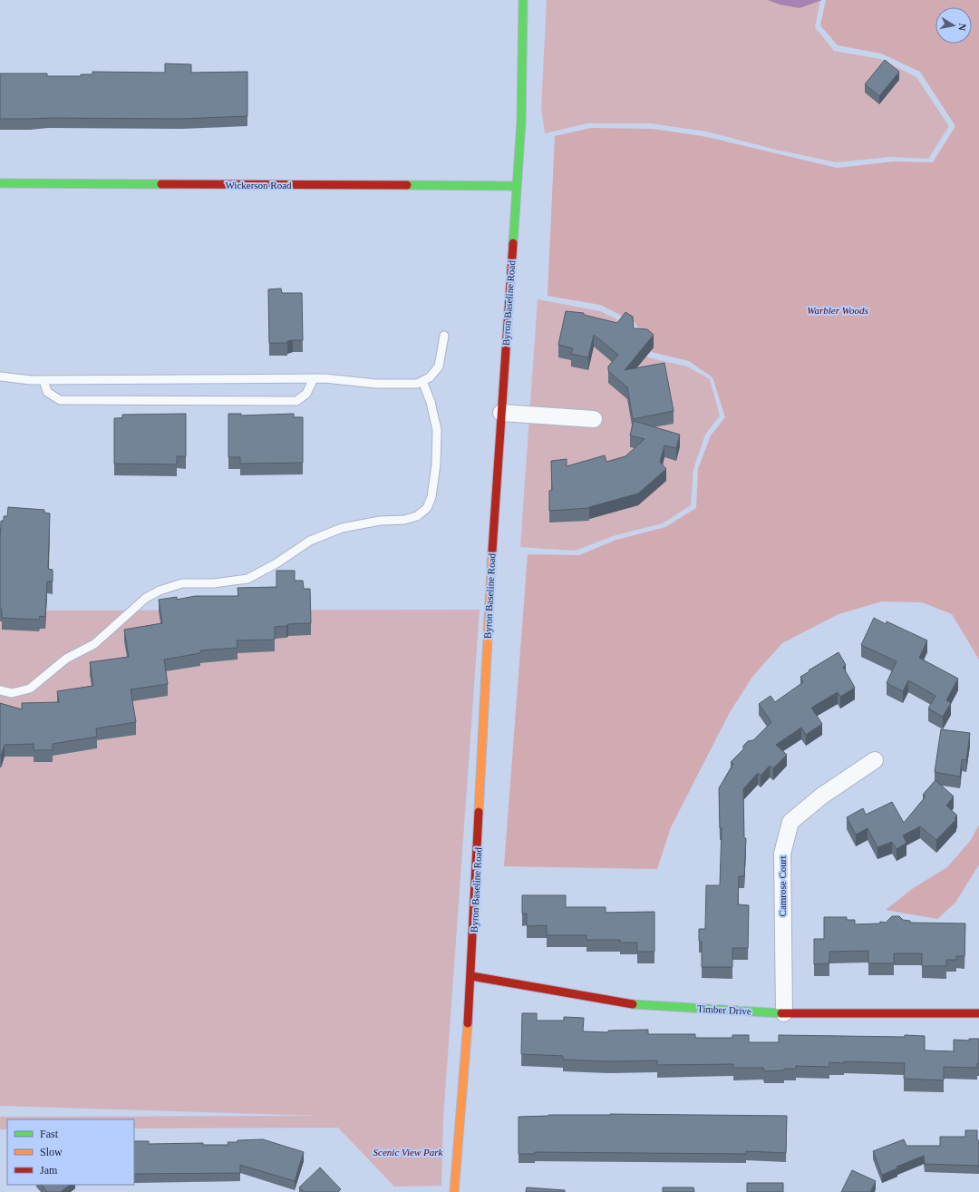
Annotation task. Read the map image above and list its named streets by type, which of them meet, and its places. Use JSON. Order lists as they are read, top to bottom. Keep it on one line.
{"streets":{"main road":["Wickerson Road","Byron Baseline Road","Timber Drive"],"street":["Camrose Court"]},"crossings":[["Wickerson Road","Byron Baseline Road"],["Byron Baseline Road","Timber Drive"],["Camrose Court","Timber Drive"]],"parks":["Warbler Woods","Scenic View Park"],"legend":["Fast","Slow","Jam"],"north":"right"}
